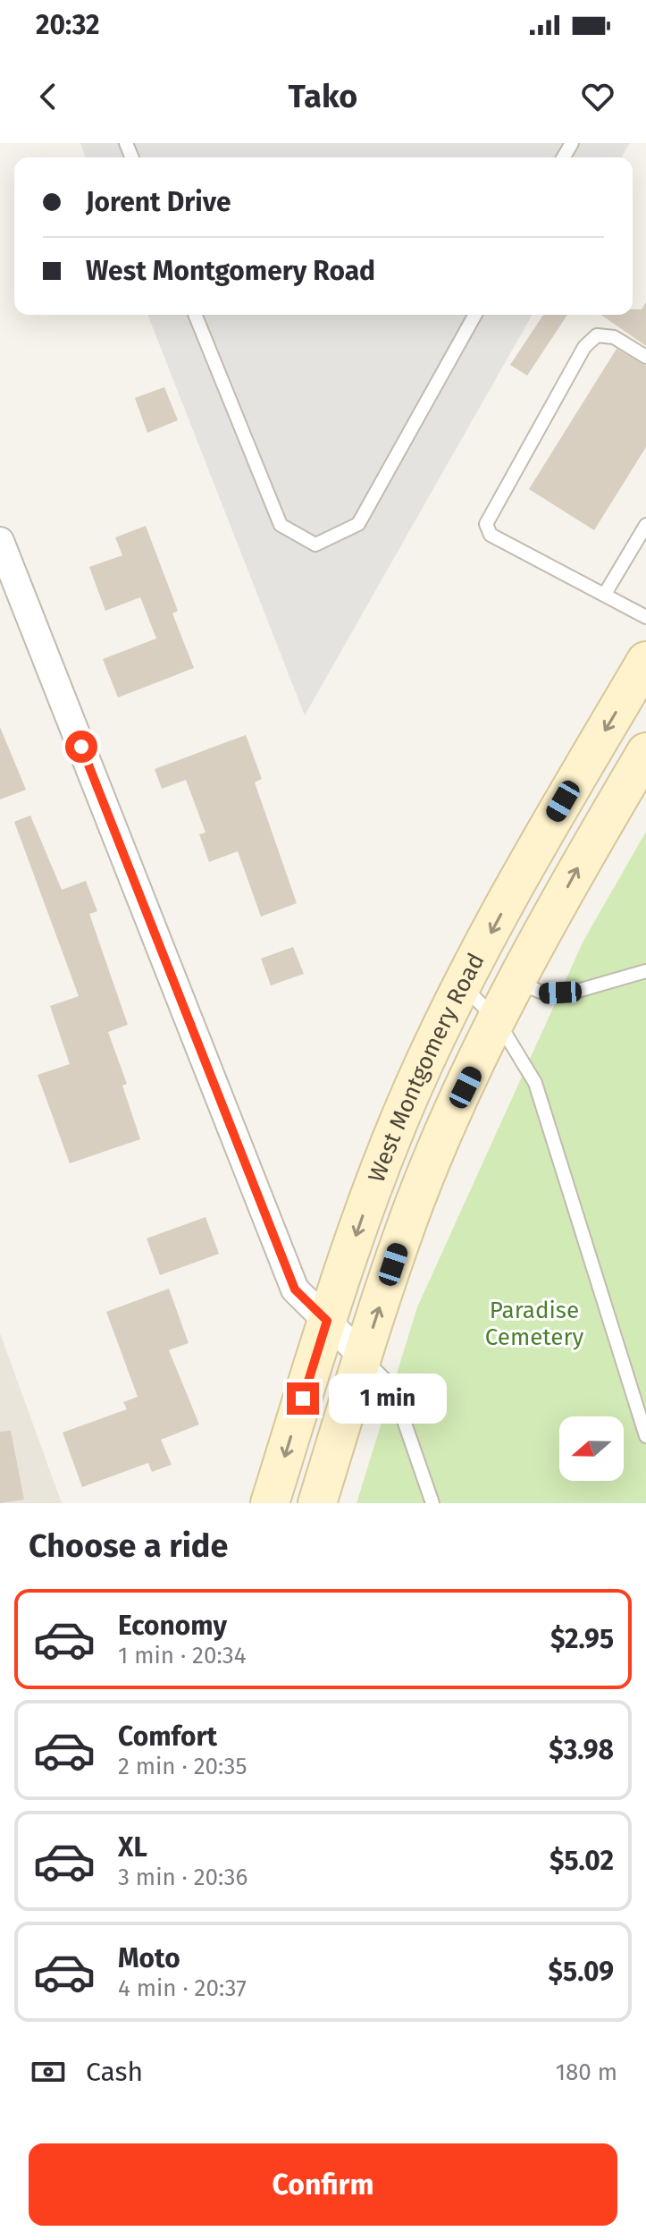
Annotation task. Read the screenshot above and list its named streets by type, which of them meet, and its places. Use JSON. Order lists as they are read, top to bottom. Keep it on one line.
{"streets":{"main road":["West Montgomery Road"]},"parks":["Paradise Cemetery"],"north":"left","page":{"status":"20:32","header":"Tako","banner":["Jorent Drive","West Montgomery Road"],"bubble":"1 min","heading":"Choose a ride","list":[{"name":"Economy","note":"1 min · 20:34","value":"$2.95"},{"name":"Comfort","note":"2 min · 20:35","value":"$3.98"},{"name":"XL","note":"3 min · 20:36","value":"$5.02"},{"name":"Moto","note":"4 min · 20:37","value":"$5.09"}],"pay":["Cash","180 m"],"buttons":"Confirm"}}
